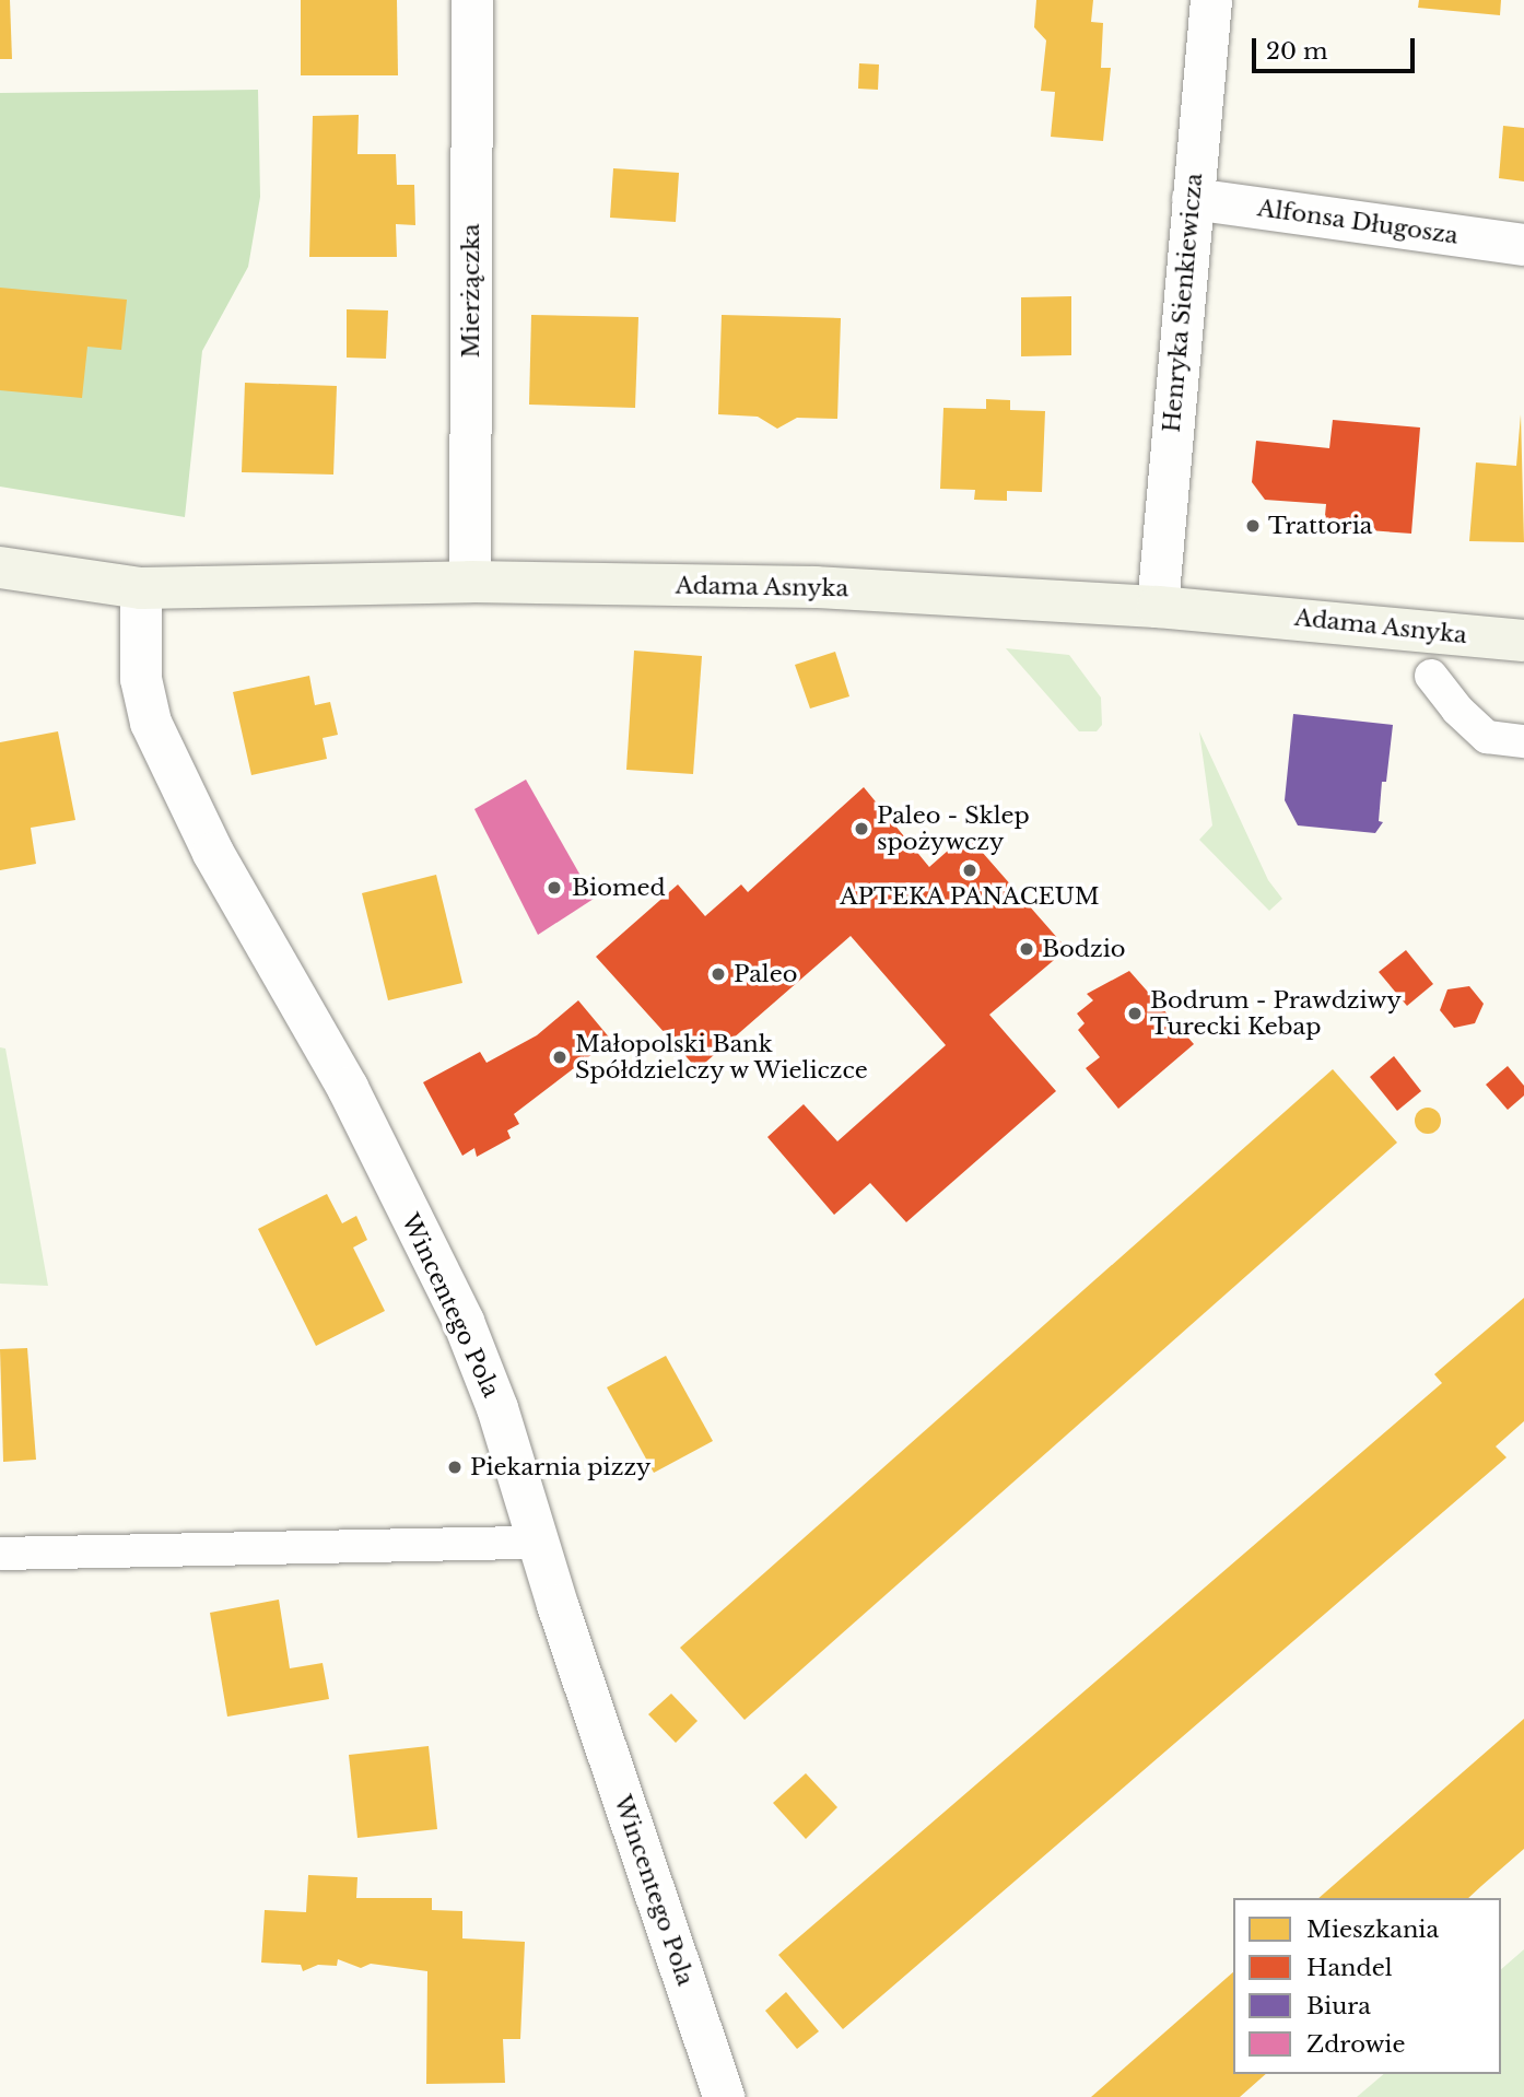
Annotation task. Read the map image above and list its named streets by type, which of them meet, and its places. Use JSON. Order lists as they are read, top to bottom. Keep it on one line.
{"streets":{"main road":["Adama Asnyka"],"street":["Alfonsa Długosza","Mierżączka","Henryka Sienkiewicza","Wincentego Pola"]},"crossings":[["Alfonsa Długosza","Henryka Sienkiewicza"],["Mierżączka","Adama Asnyka"],["Henryka Sienkiewicza","Adama Asnyka"],["Adama Asnyka","Wincentego Pola"]],"places":["Trattoria","Paleo - Sklep spożywczy","APTEKA PANACEUM","Biomed","Bodzio","Paleo","Bodrum - Prawdziwy Turecki Kebap","Małopolski Bank Spółdzielczy w Wieliczce","Piekarnia pizzy"],"legend":["Mieszkania","Handel","Biura","Zdrowie"],"scale_bar":"20 m"}
